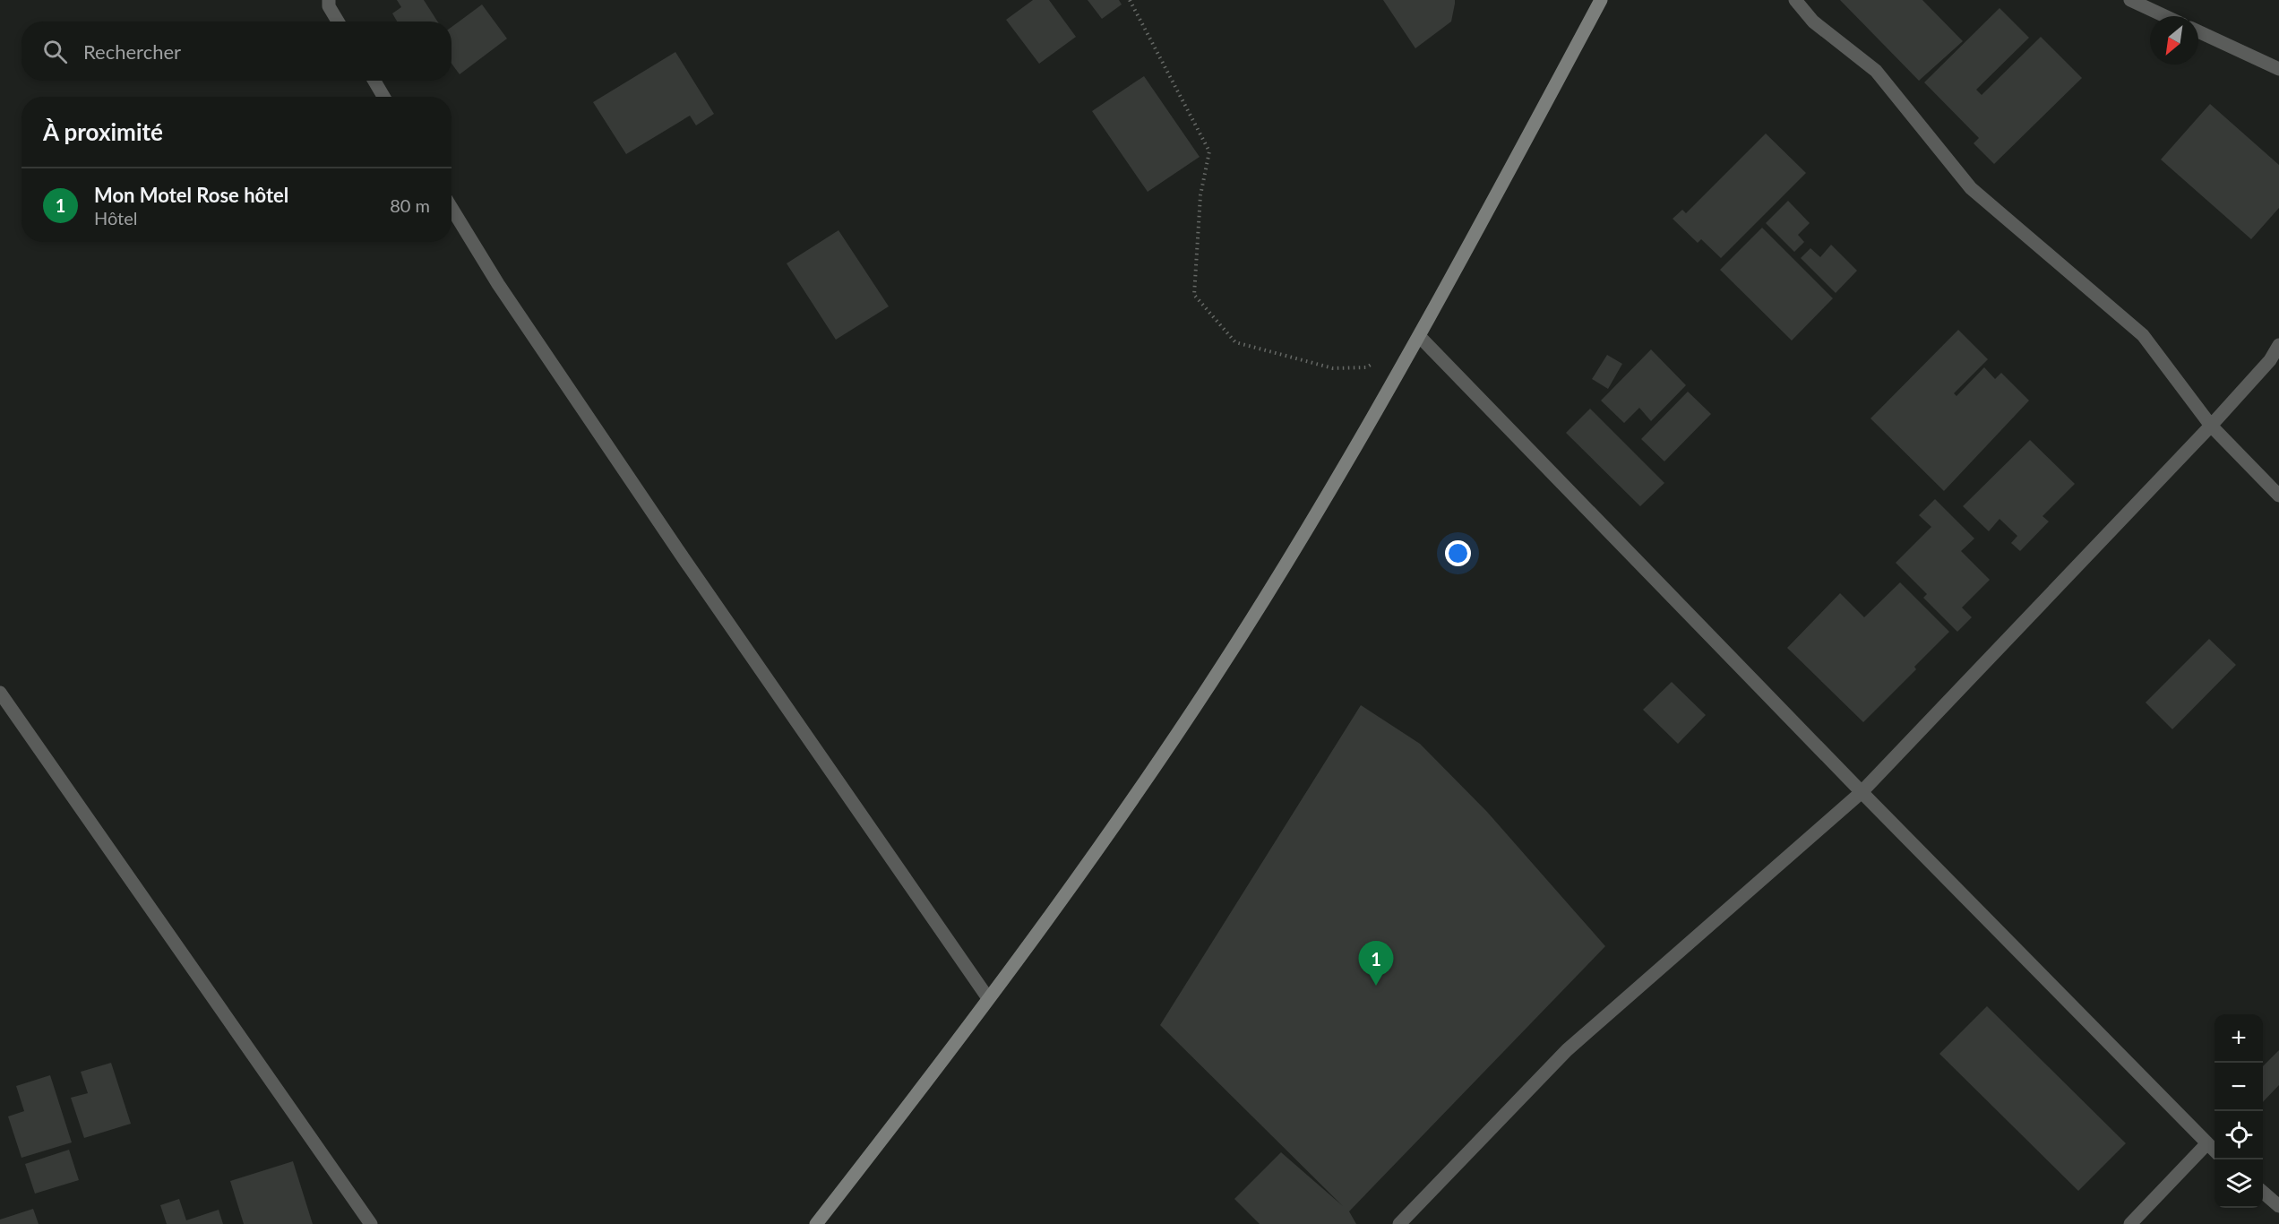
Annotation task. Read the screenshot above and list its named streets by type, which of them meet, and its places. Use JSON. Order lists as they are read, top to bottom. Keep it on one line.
{"north":"bottom left","page":{"search":"Rechercher","heading":"À proximité","list":[{"mark":"1","name":"Mon Motel Rose hôtel","note":"Hôtel","value":"80 m"}],"pins":"1","map_buttons":["+","−"]}}
